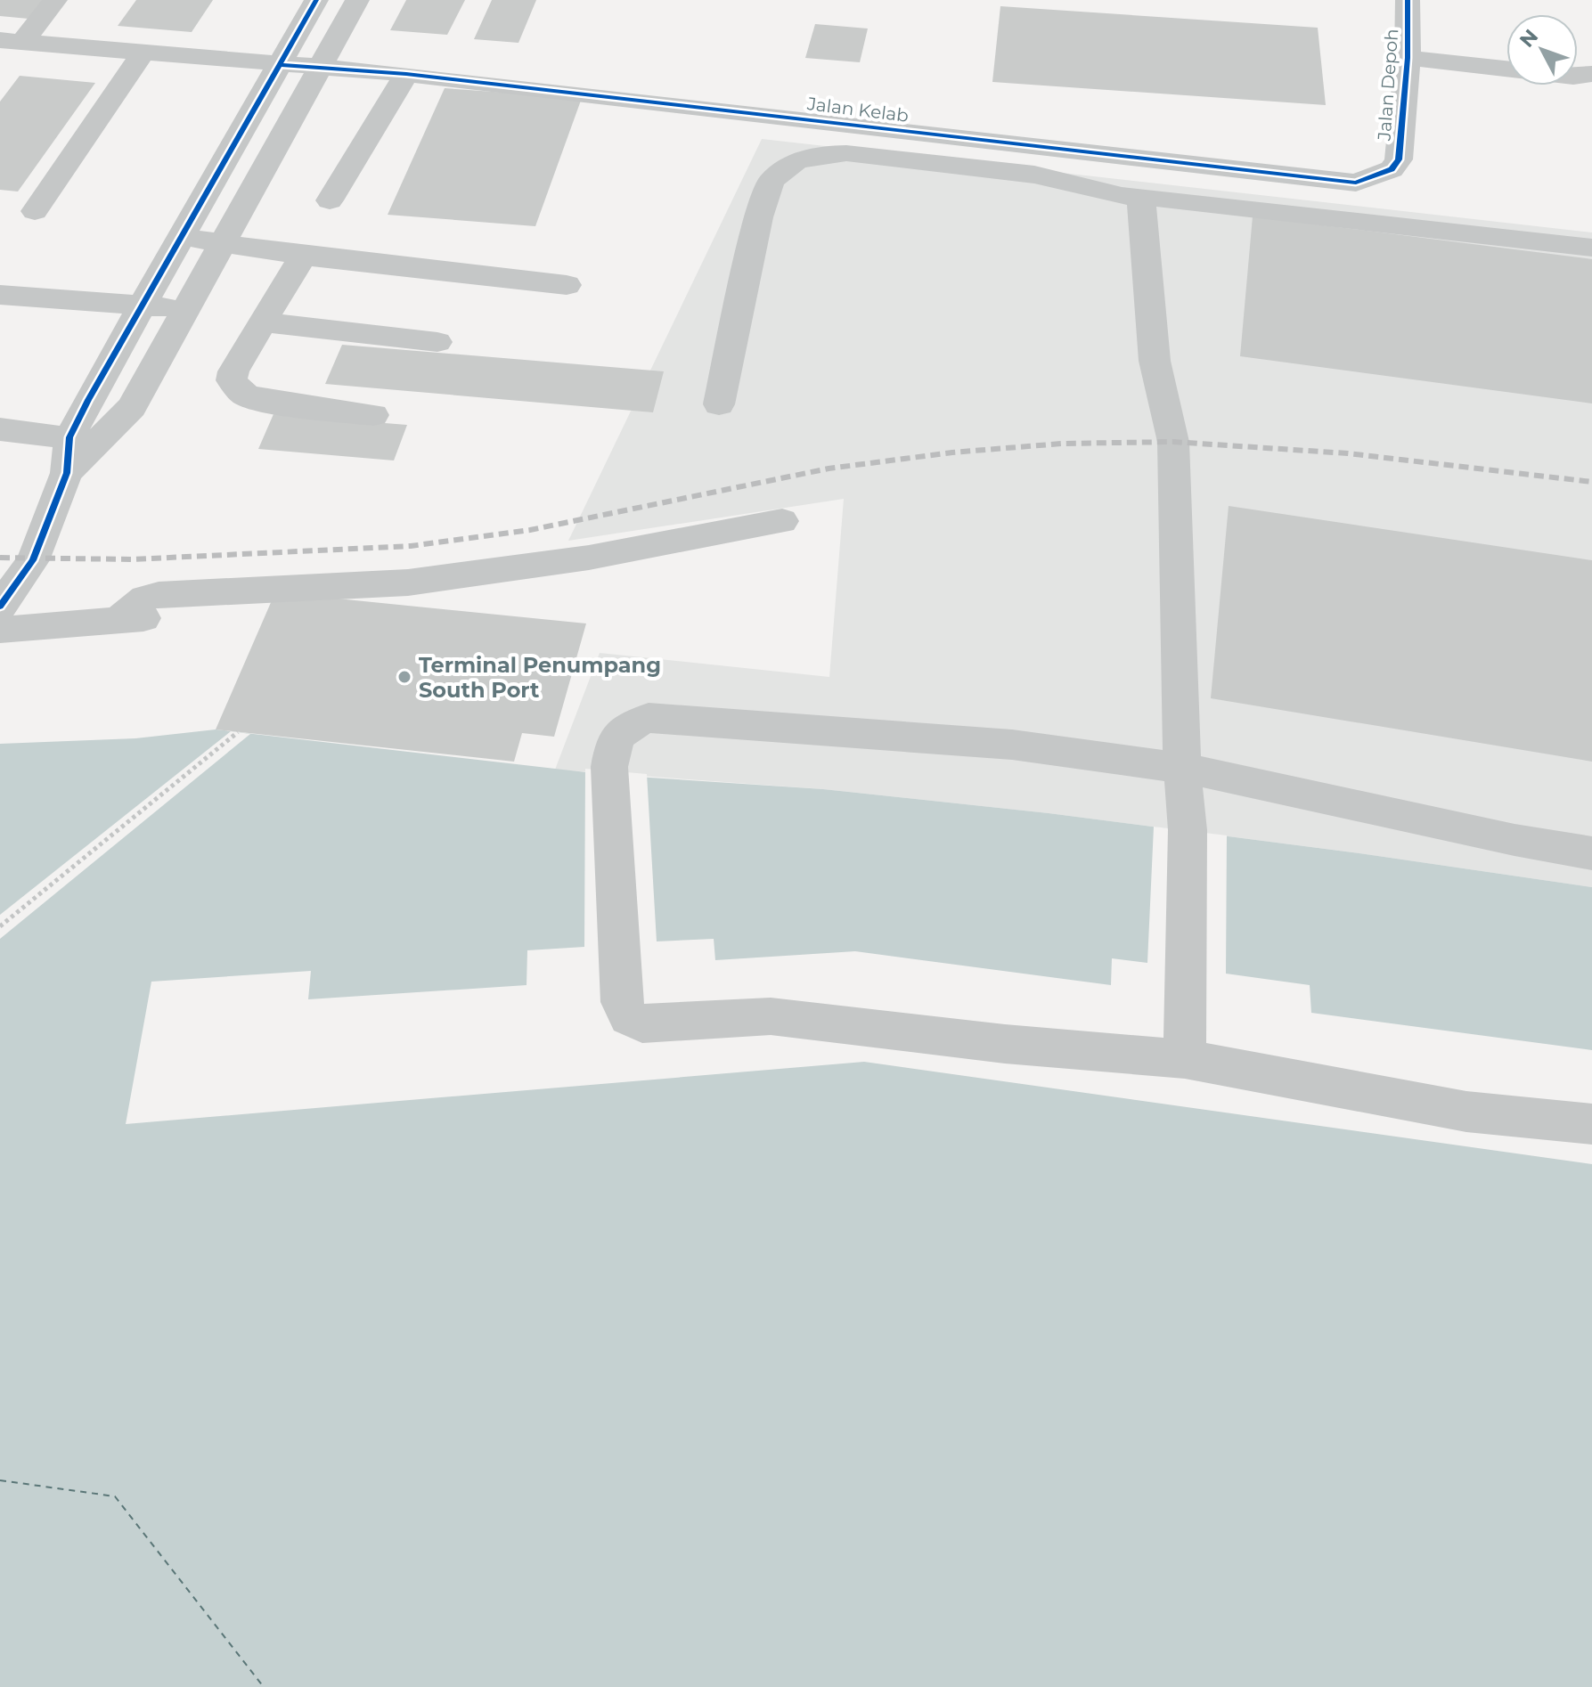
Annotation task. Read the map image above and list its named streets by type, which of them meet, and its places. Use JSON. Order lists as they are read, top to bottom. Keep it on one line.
{"streets":{"street":["Jalan Depoh","Jalan Kelab"]},"crossings":[["Jalan Depoh","Jalan Kelab"]],"places":["Terminal Penumpang South Port"],"north":"top left"}
